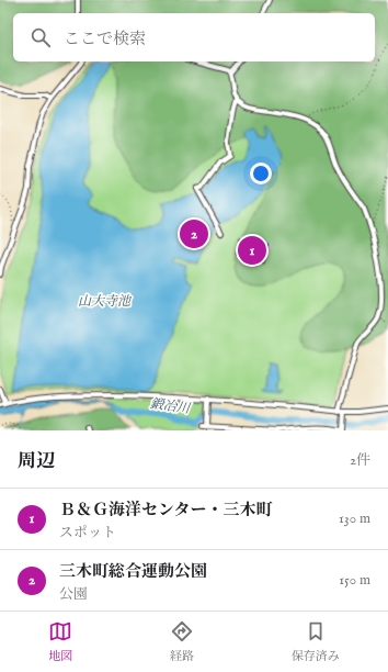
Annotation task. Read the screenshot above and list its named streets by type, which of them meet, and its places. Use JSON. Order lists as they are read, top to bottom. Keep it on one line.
{"water":["山大寺池","鍛冶川"],"page":{"search":"ここで検索","pins":["2","1"],"heading":["周辺","2件"],"list":[{"mark":"1","name":"Ｂ＆Ｇ海洋センター・三木町","note":"スポット","value":"130 m"},{"mark":"2","name":"三木町総合運動公園","note":"公園","value":"150 m"}],"nav":["地図","経路","保存済み"]}}
